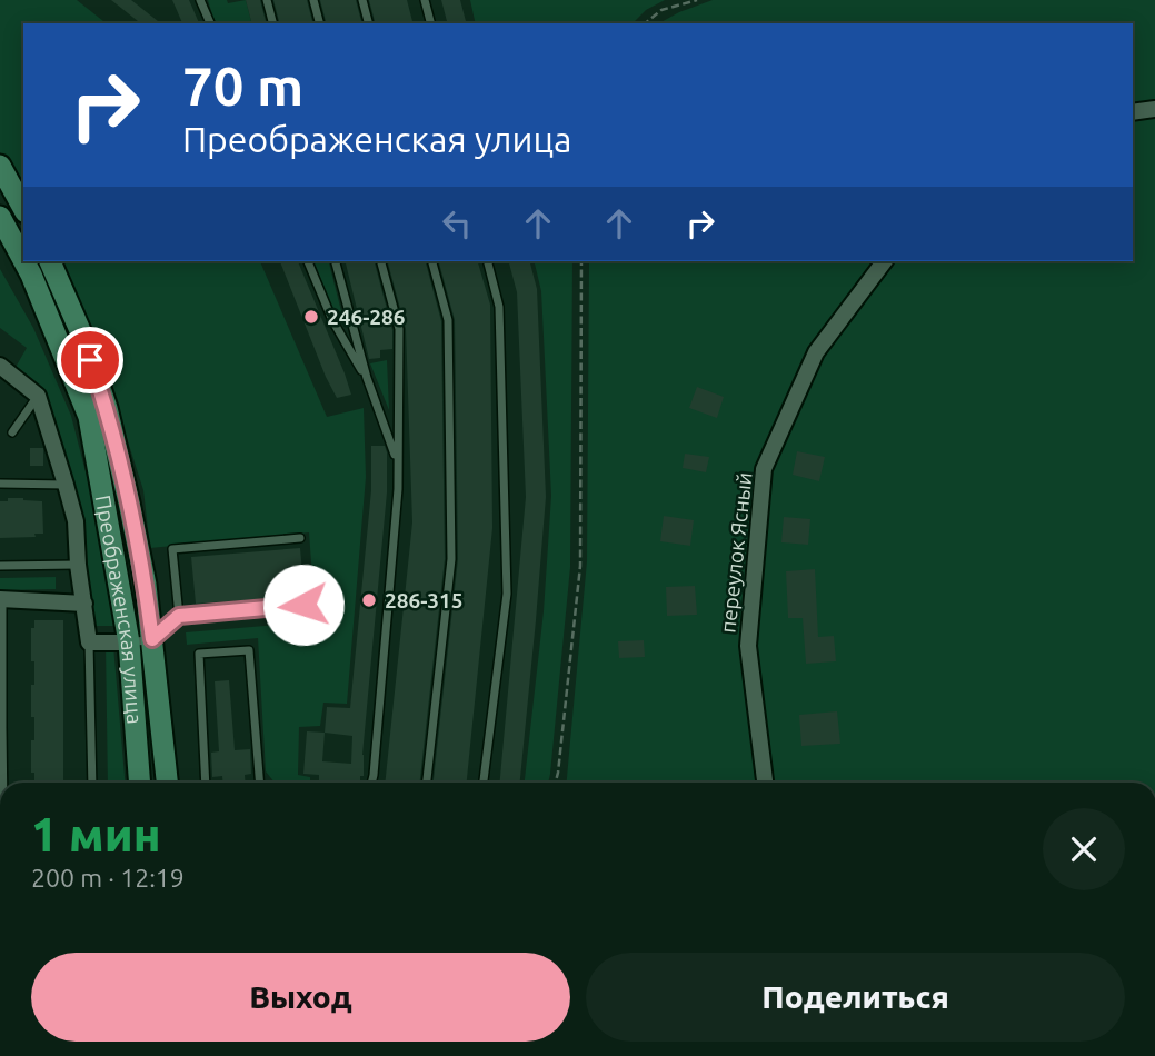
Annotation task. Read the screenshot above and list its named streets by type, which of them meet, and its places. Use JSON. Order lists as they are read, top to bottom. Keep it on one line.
{"streets":{"main road":["Преображенская улица"],"street":["переулок Ясный"]},"places":["246-286","286-315"],"page":{"turn":["70 m","Преображенская улица"],"heading":["1 мин","200 m · 12:19"],"buttons":["Выход","Поделиться"]}}
